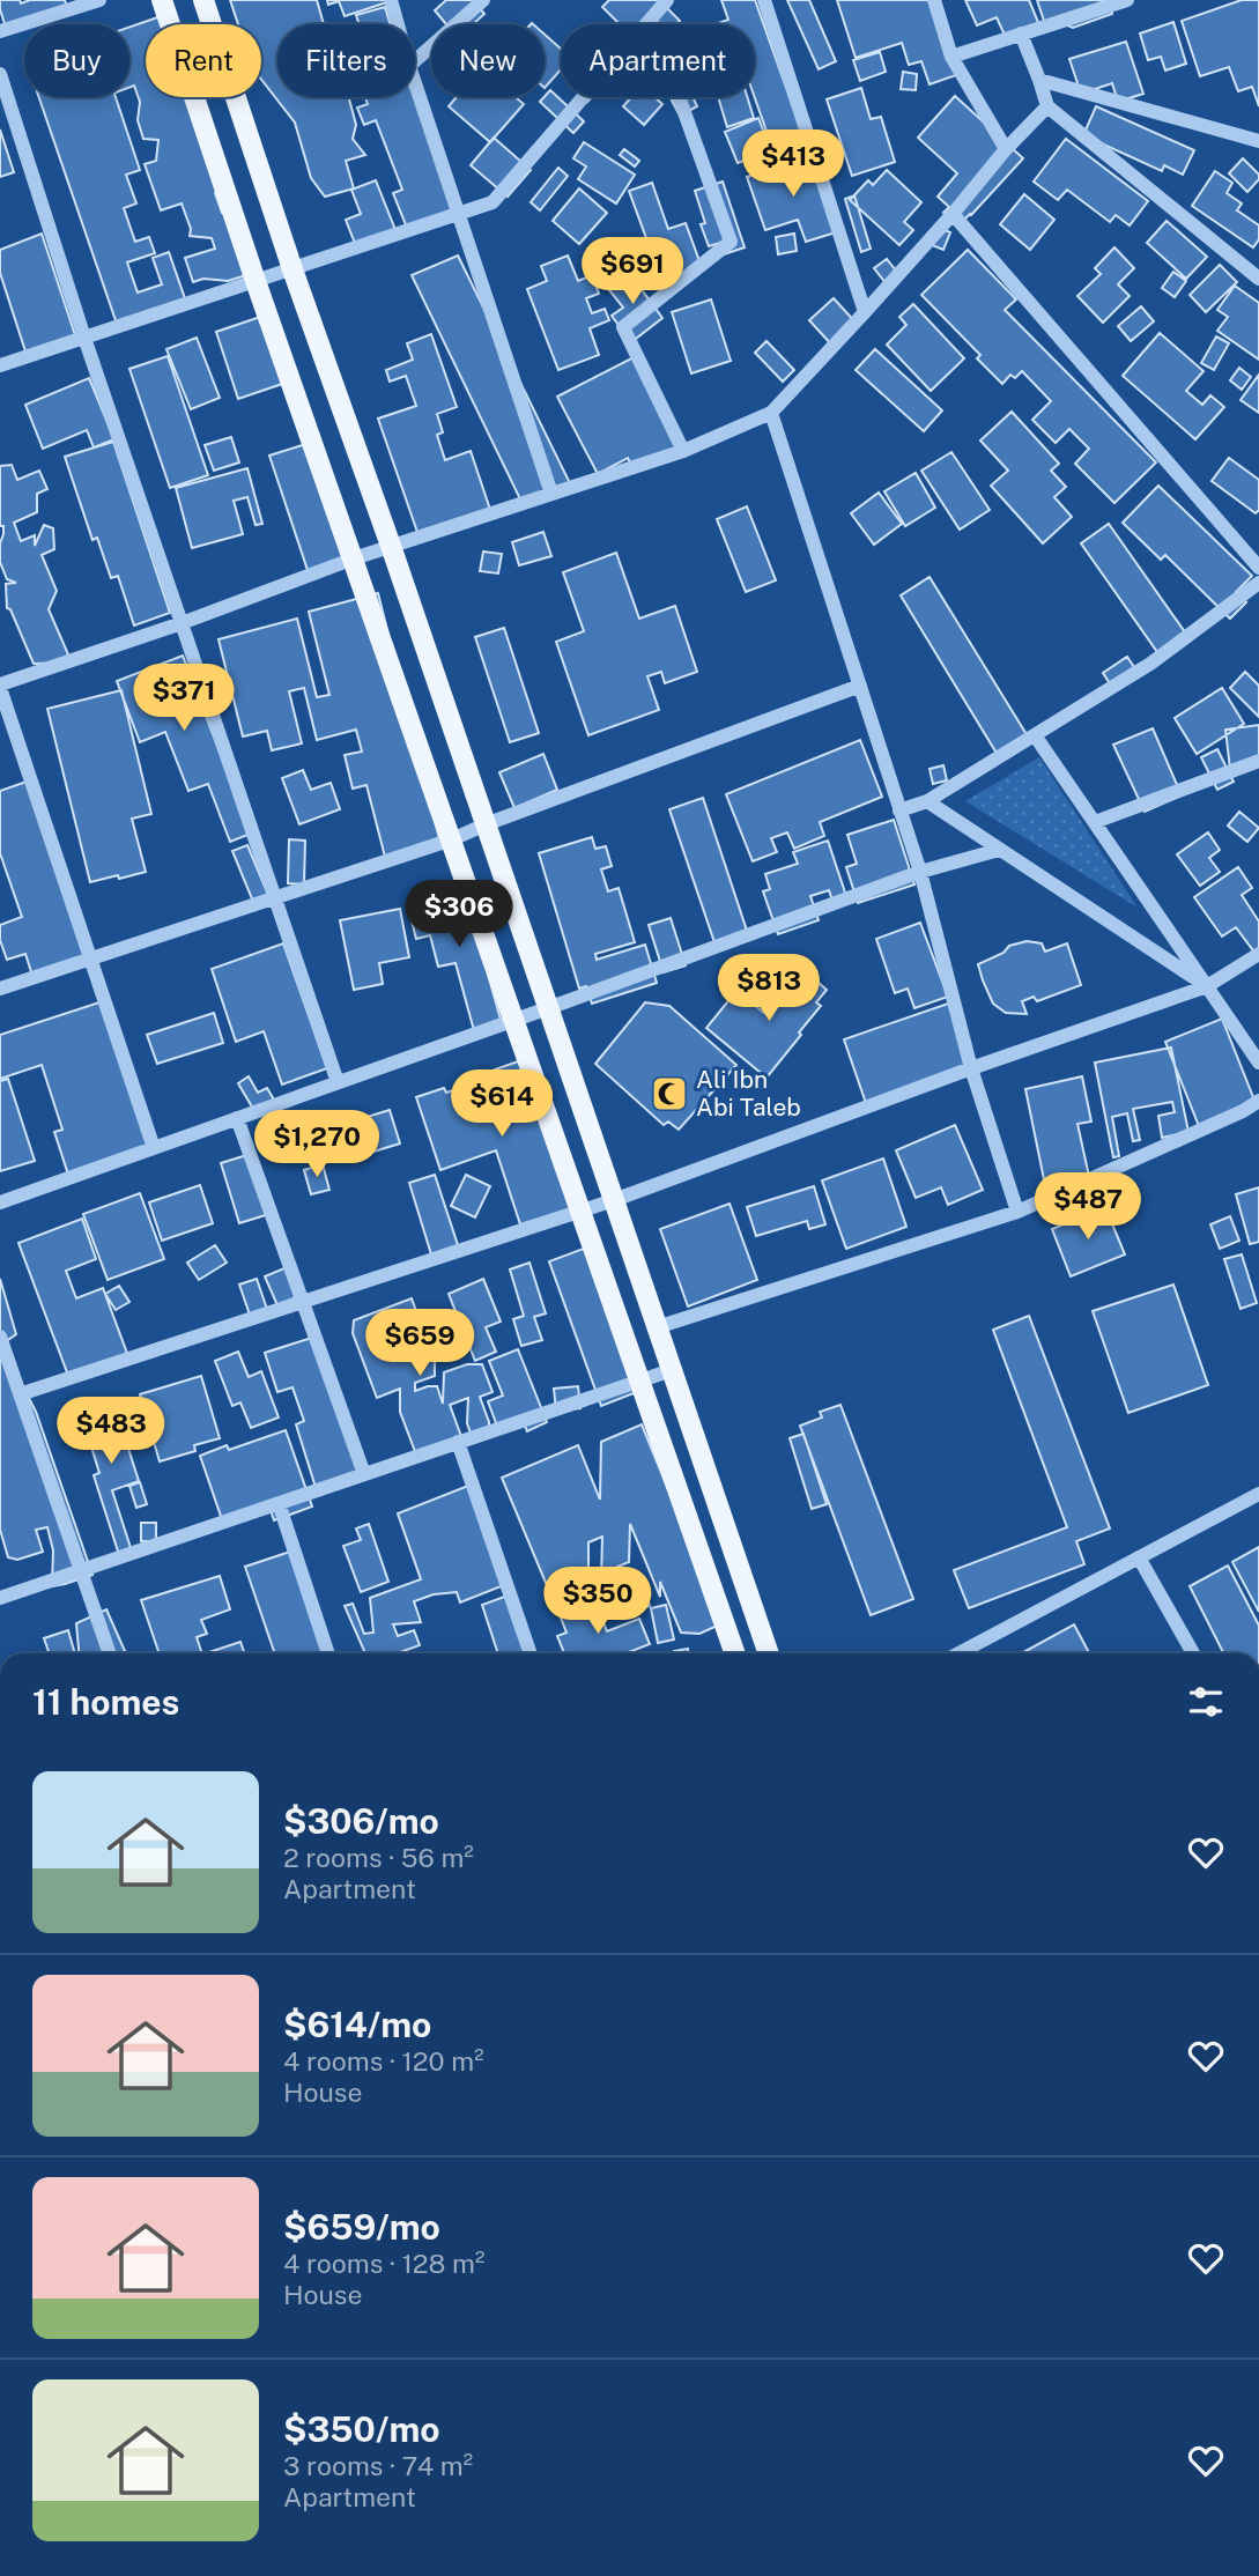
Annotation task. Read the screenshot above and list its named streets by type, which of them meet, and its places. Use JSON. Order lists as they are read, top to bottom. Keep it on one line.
{"places":{"mosque":["Ali Ibn Abi Taleb"]},"page":{"chip":["Buy","Rent","Filters","New","Apartment"],"price":["$413","$691","$371","$306","$813","$614","$1,270","$487","$659","$483","$350"],"heading":"11 homes","list":[{"name":"$306/mo","note":"2 rooms · 56 m² · Apartment"},{"name":"$614/mo","note":"4 rooms · 120 m² · House"},{"name":"$659/mo","note":"4 rooms · 128 m² · House"},{"name":"$350/mo","note":"3 rooms · 74 m² · Apartment"}]}}
